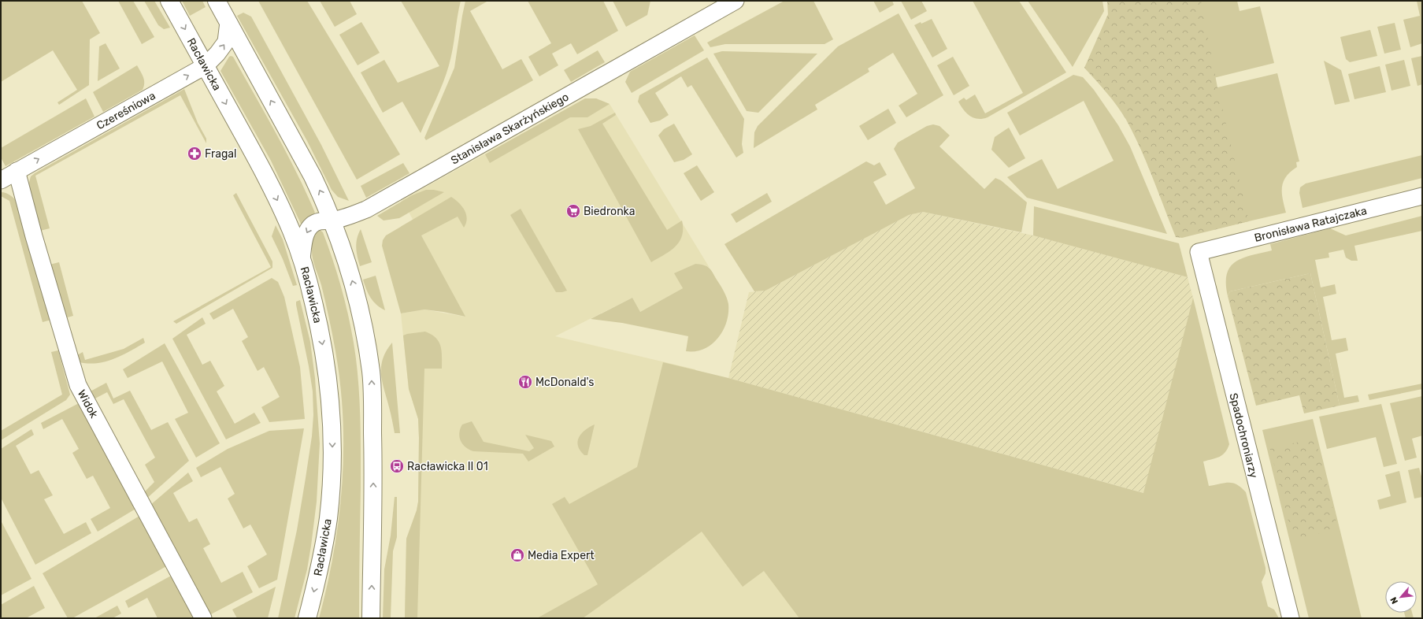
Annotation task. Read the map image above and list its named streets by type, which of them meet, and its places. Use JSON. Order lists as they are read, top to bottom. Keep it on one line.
{"streets":{"street":["Racławicka","Czereśniowa","Stanisława Skarżyńskiego","Bronisława Ratajczaka","Widok","Spadochroniarzy"]},"crossings":[["Racławicka","Czereśniowa"],["Racławicka","Stanisława Skarżyńskiego"],["Czereśniowa","Widok"],["Bronisława Ratajczaka","Spadochroniarzy"]],"one_way":["Czereśniowa"],"places":{"pharmacy":["Fragal"],"supermarket":["Biedronka"],"restaurant":["McDonald's"],"bus stop":["Racławicka II 01"],"shop":["Media Expert"]},"north":"bottom left"}
